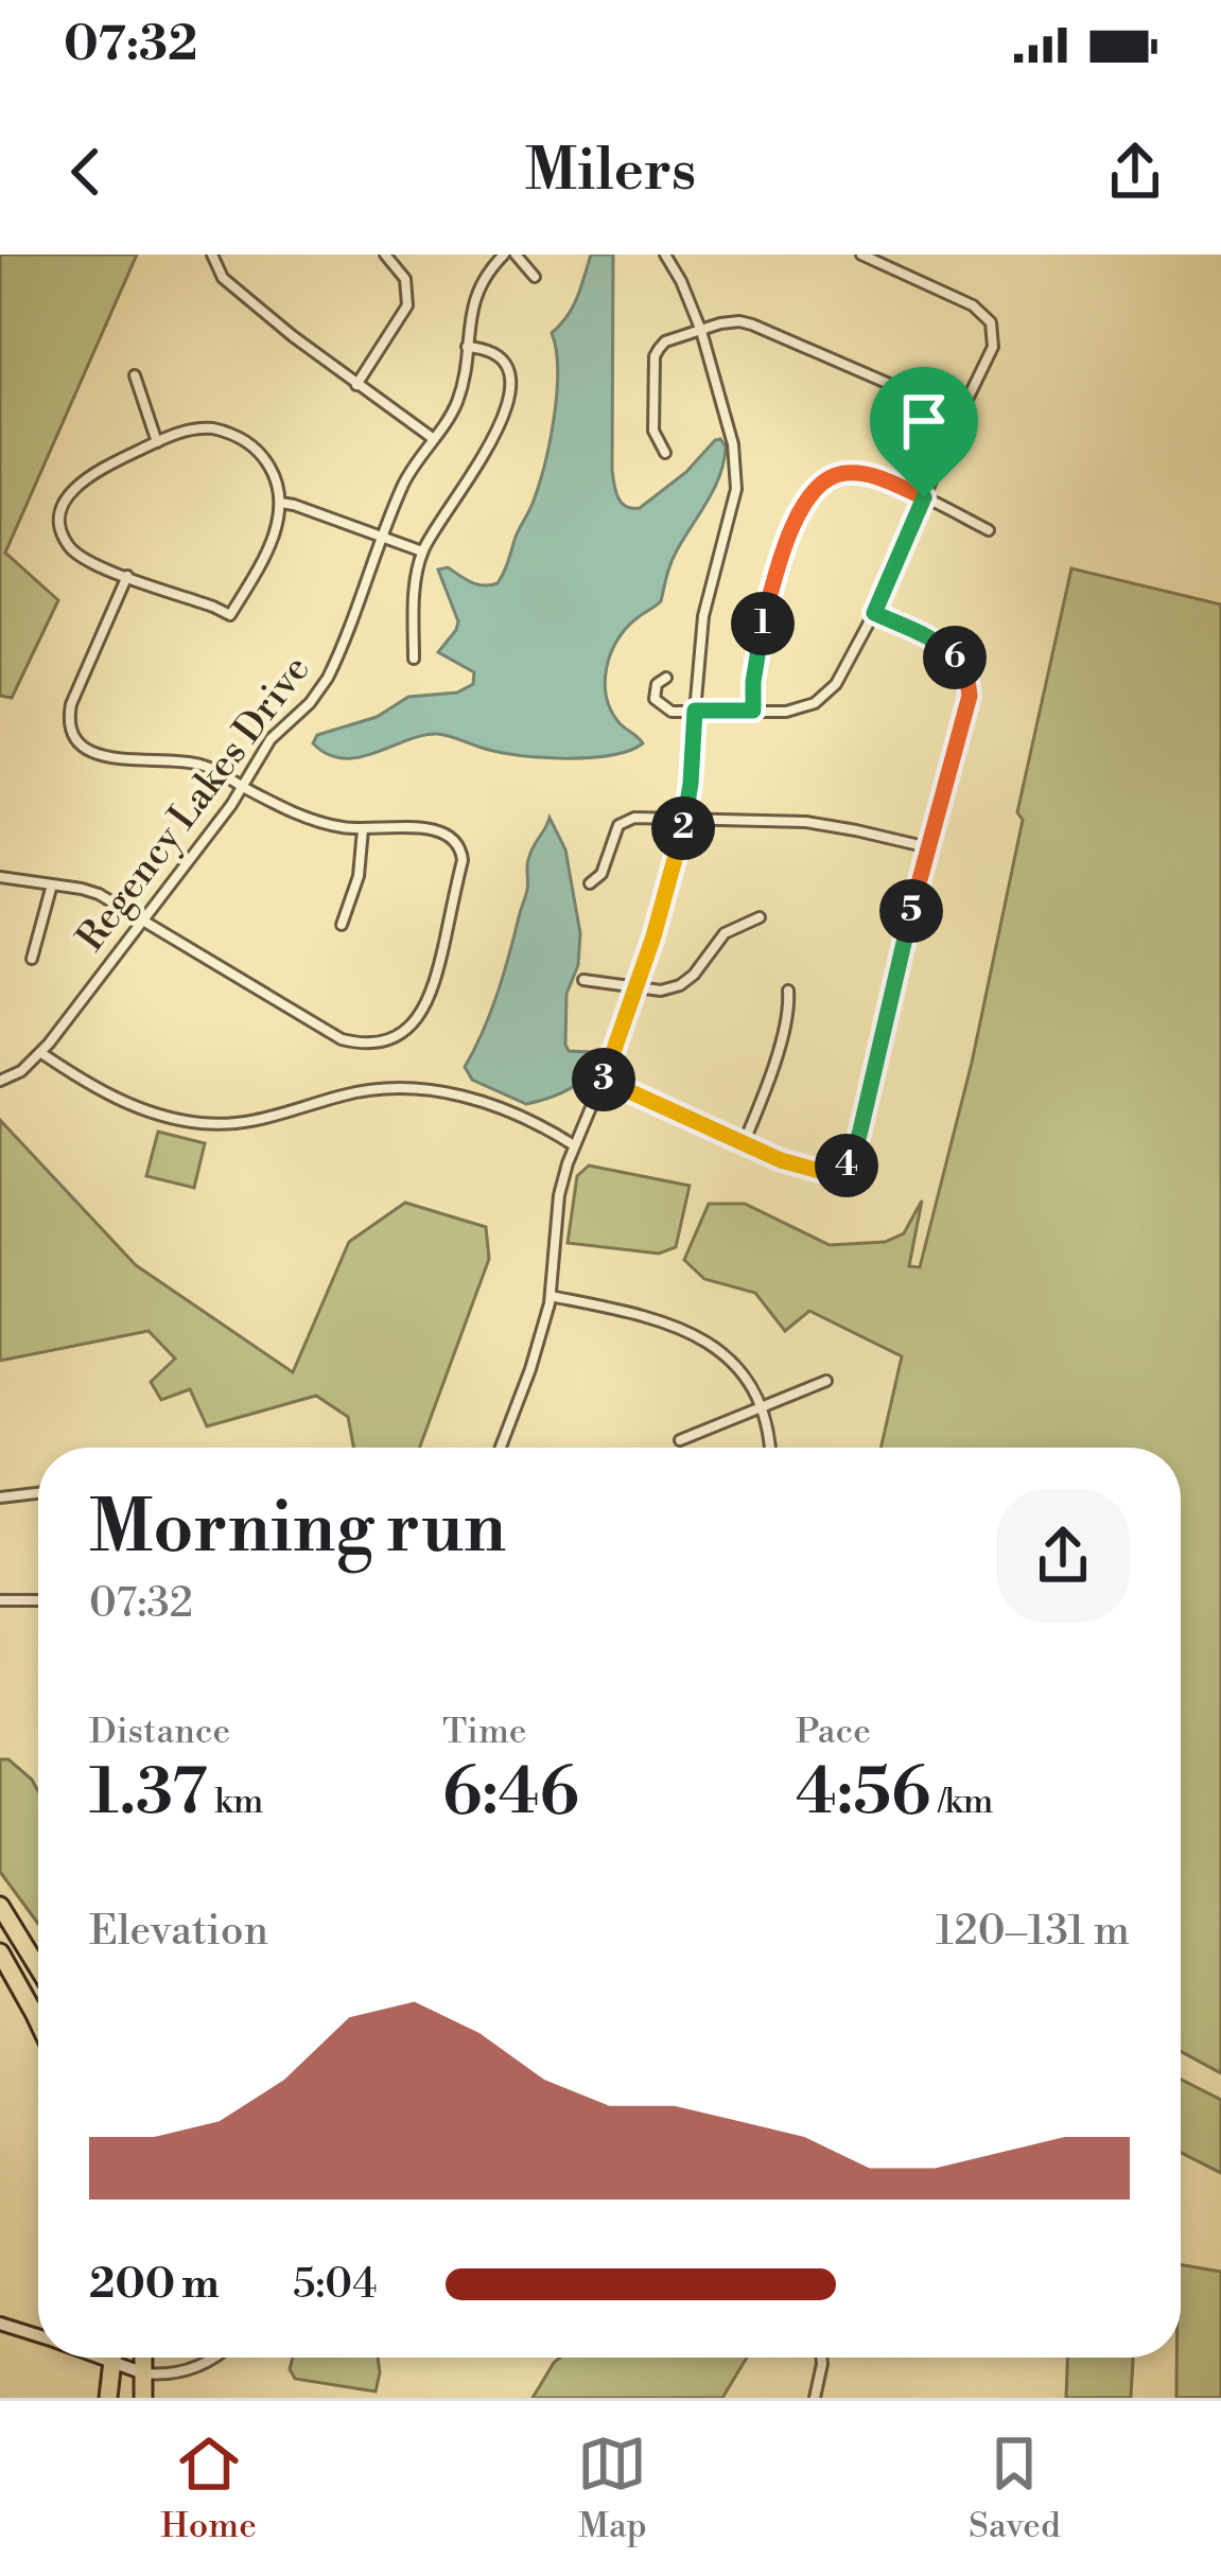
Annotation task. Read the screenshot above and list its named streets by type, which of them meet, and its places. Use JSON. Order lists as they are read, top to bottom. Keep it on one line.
{"streets":{"street":["Regency Lakes Drive"]},"page":{"status":"07:32","header":"Milers","pins":["1","6","2","5","3","4"],"heading":["Morning run","07:32"],"stats":[["Distance","1.37 km"],["Time","6:46"],["Pace","4:56 /km"]],"chart":["Elevation","120–131 m"],"list":[{"name":"200 m","note":"5:04"}],"tabs":["Home","Map","Saved"]}}
